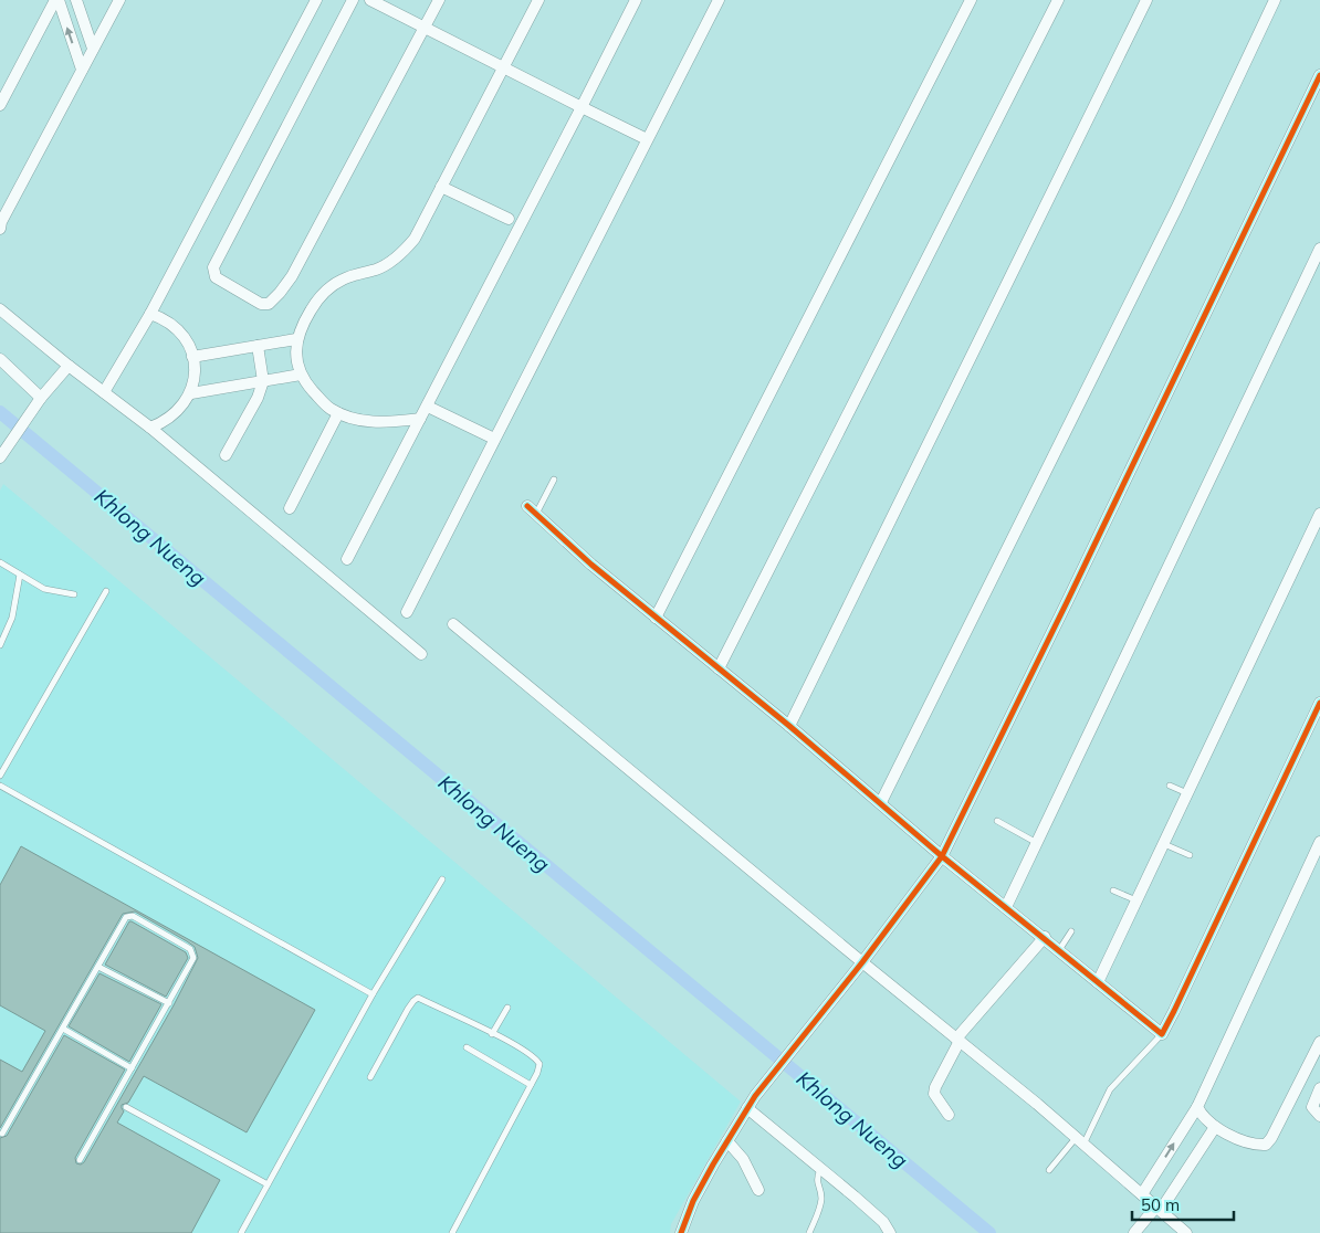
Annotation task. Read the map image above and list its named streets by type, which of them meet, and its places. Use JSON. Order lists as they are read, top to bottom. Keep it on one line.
{"water":["Khlong Nueng"],"scale_bar":"50 m"}
